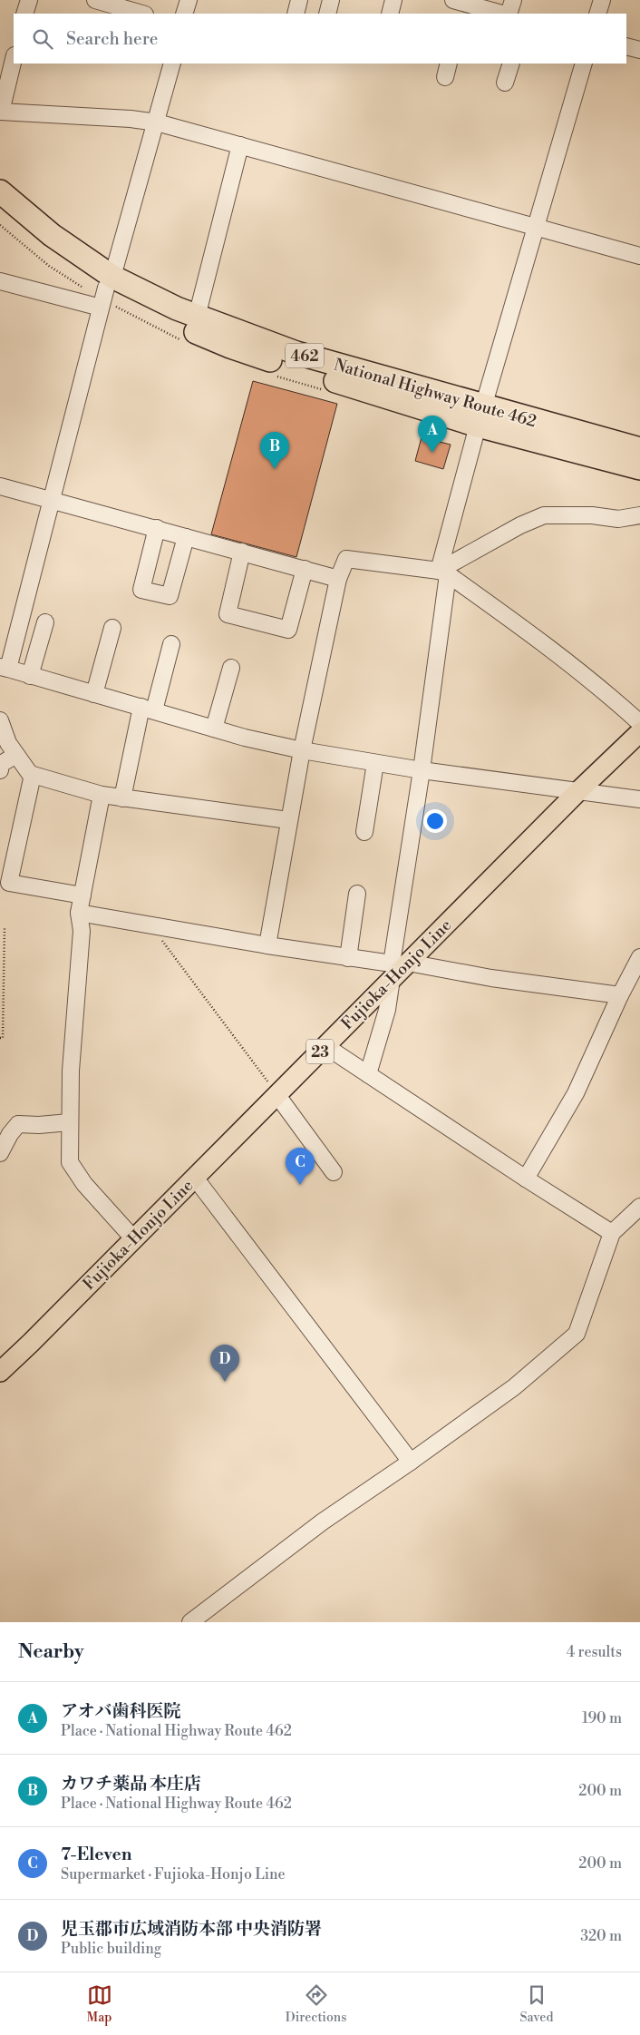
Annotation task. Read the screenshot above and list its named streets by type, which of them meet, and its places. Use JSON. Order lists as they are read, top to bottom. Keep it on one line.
{"streets":{"highway":["462","National Highway Route 462"],"main road":["Fujioka-Honjo Line","23"]},"page":{"search":"Search here","pins":["A","B","C","D"],"heading":["Nearby","4 results"],"list":[{"mark":"A","name":"アオバ歯科医院","note":"Place · National Highway Route 462","value":"190 m"},{"mark":"B","name":"カワチ薬品 本庄店","note":"Place · National Highway Route 462","value":"200 m"},{"mark":"C","name":"7-Eleven","note":"Supermarket · Fujioka-Honjo Line","value":"200 m"},{"mark":"D","name":"児玉郡市広域消防本部 中央消防署","note":"Public building","value":"320 m"}],"nav":["Map","Directions","Saved"]}}
